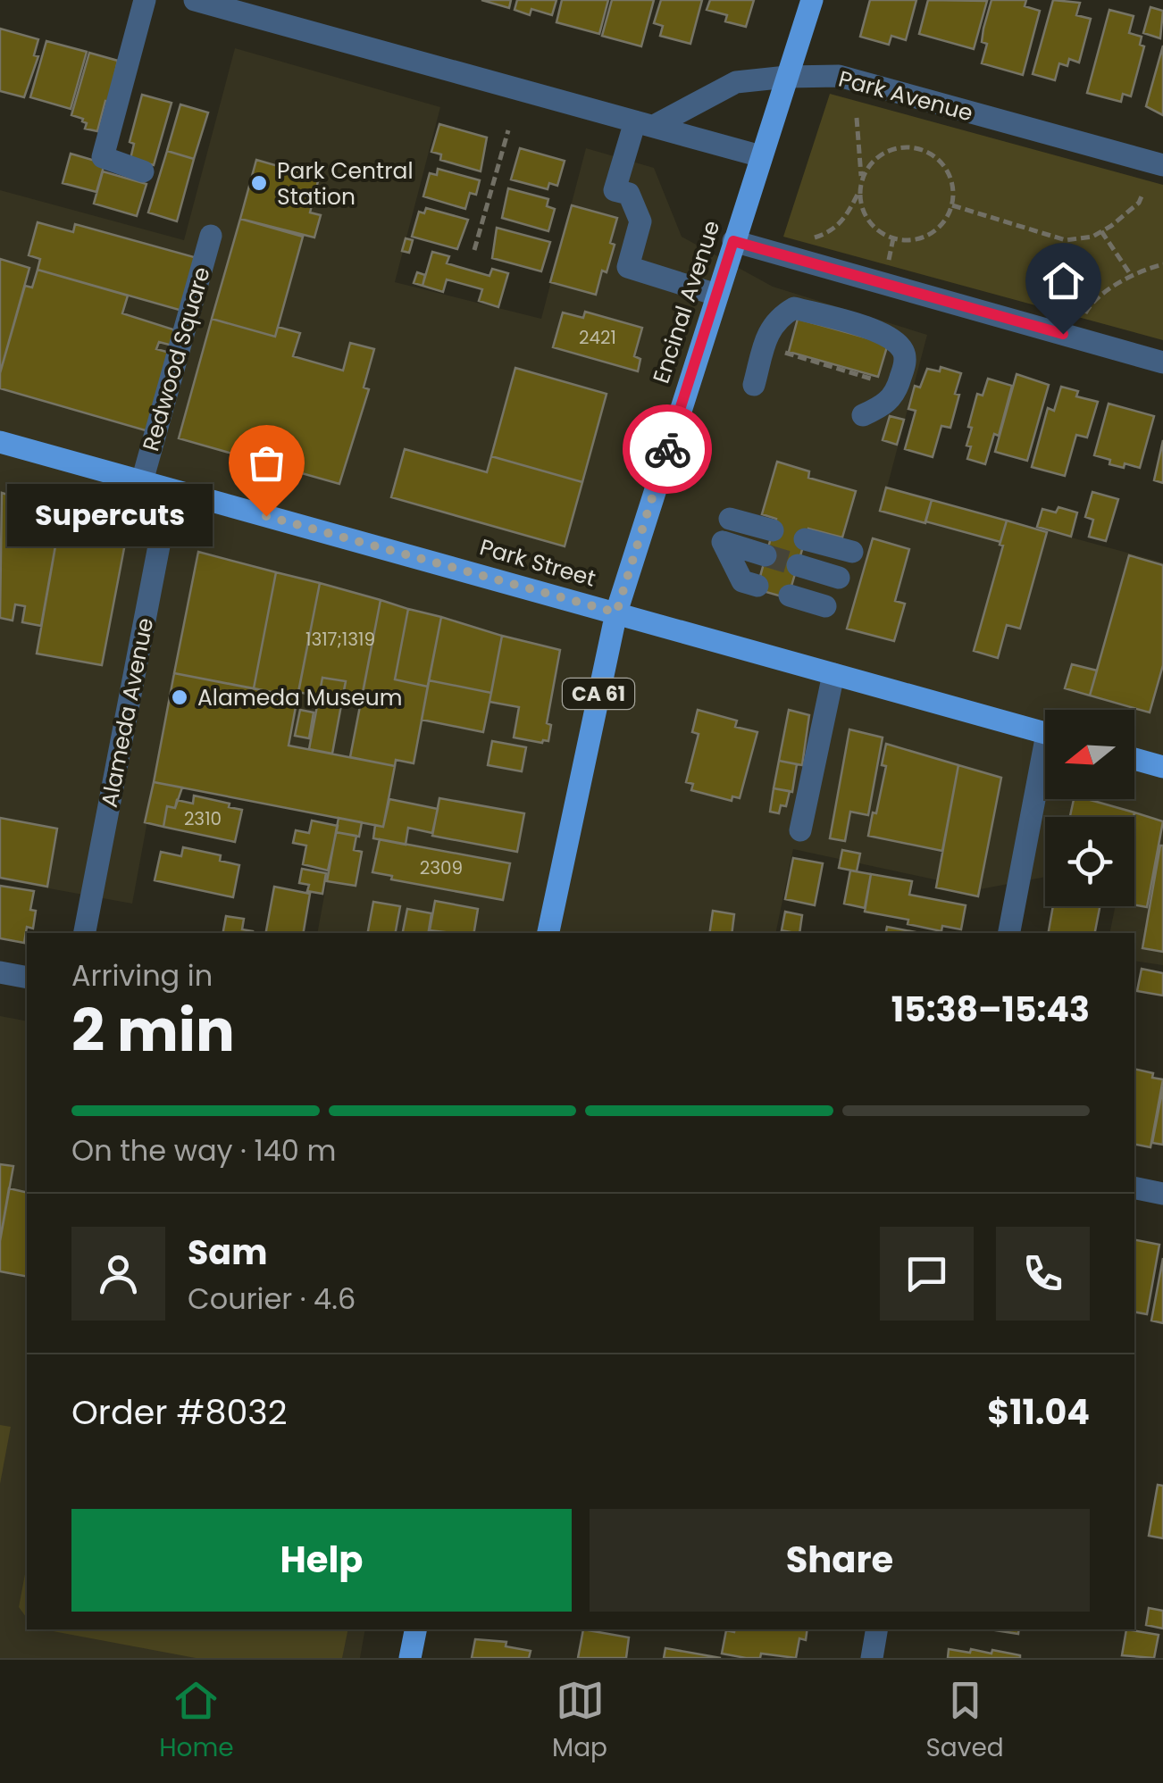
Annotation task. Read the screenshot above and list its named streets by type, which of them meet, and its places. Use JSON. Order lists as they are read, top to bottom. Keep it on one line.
{"streets":{"main road":["Encinal Avenue","Park Street","CA 61"],"street":["Park Avenue","Redwood Square","Alameda Avenue"]},"crossings":[["Park Avenue","Encinal Avenue"],["Encinal Avenue","Park Street"],["Redwood Square","Park Street"],["Park Street","Alameda Avenue"]],"places":["Park Central Station","Supercuts","Alameda Museum"],"house_numbers":["2421","1317;1319","2310","2309"],"north":"left","page":{"bubble":"Supercuts","heading":["2 min","Arriving in","15:38–15:43"],"panel":["Sam","Courier · 4.6","Order #8032","$11.04"],"bar":"On the way · 140 m","buttons":["Help","Share"],"tabs":["Home","Map","Saved"]}}
